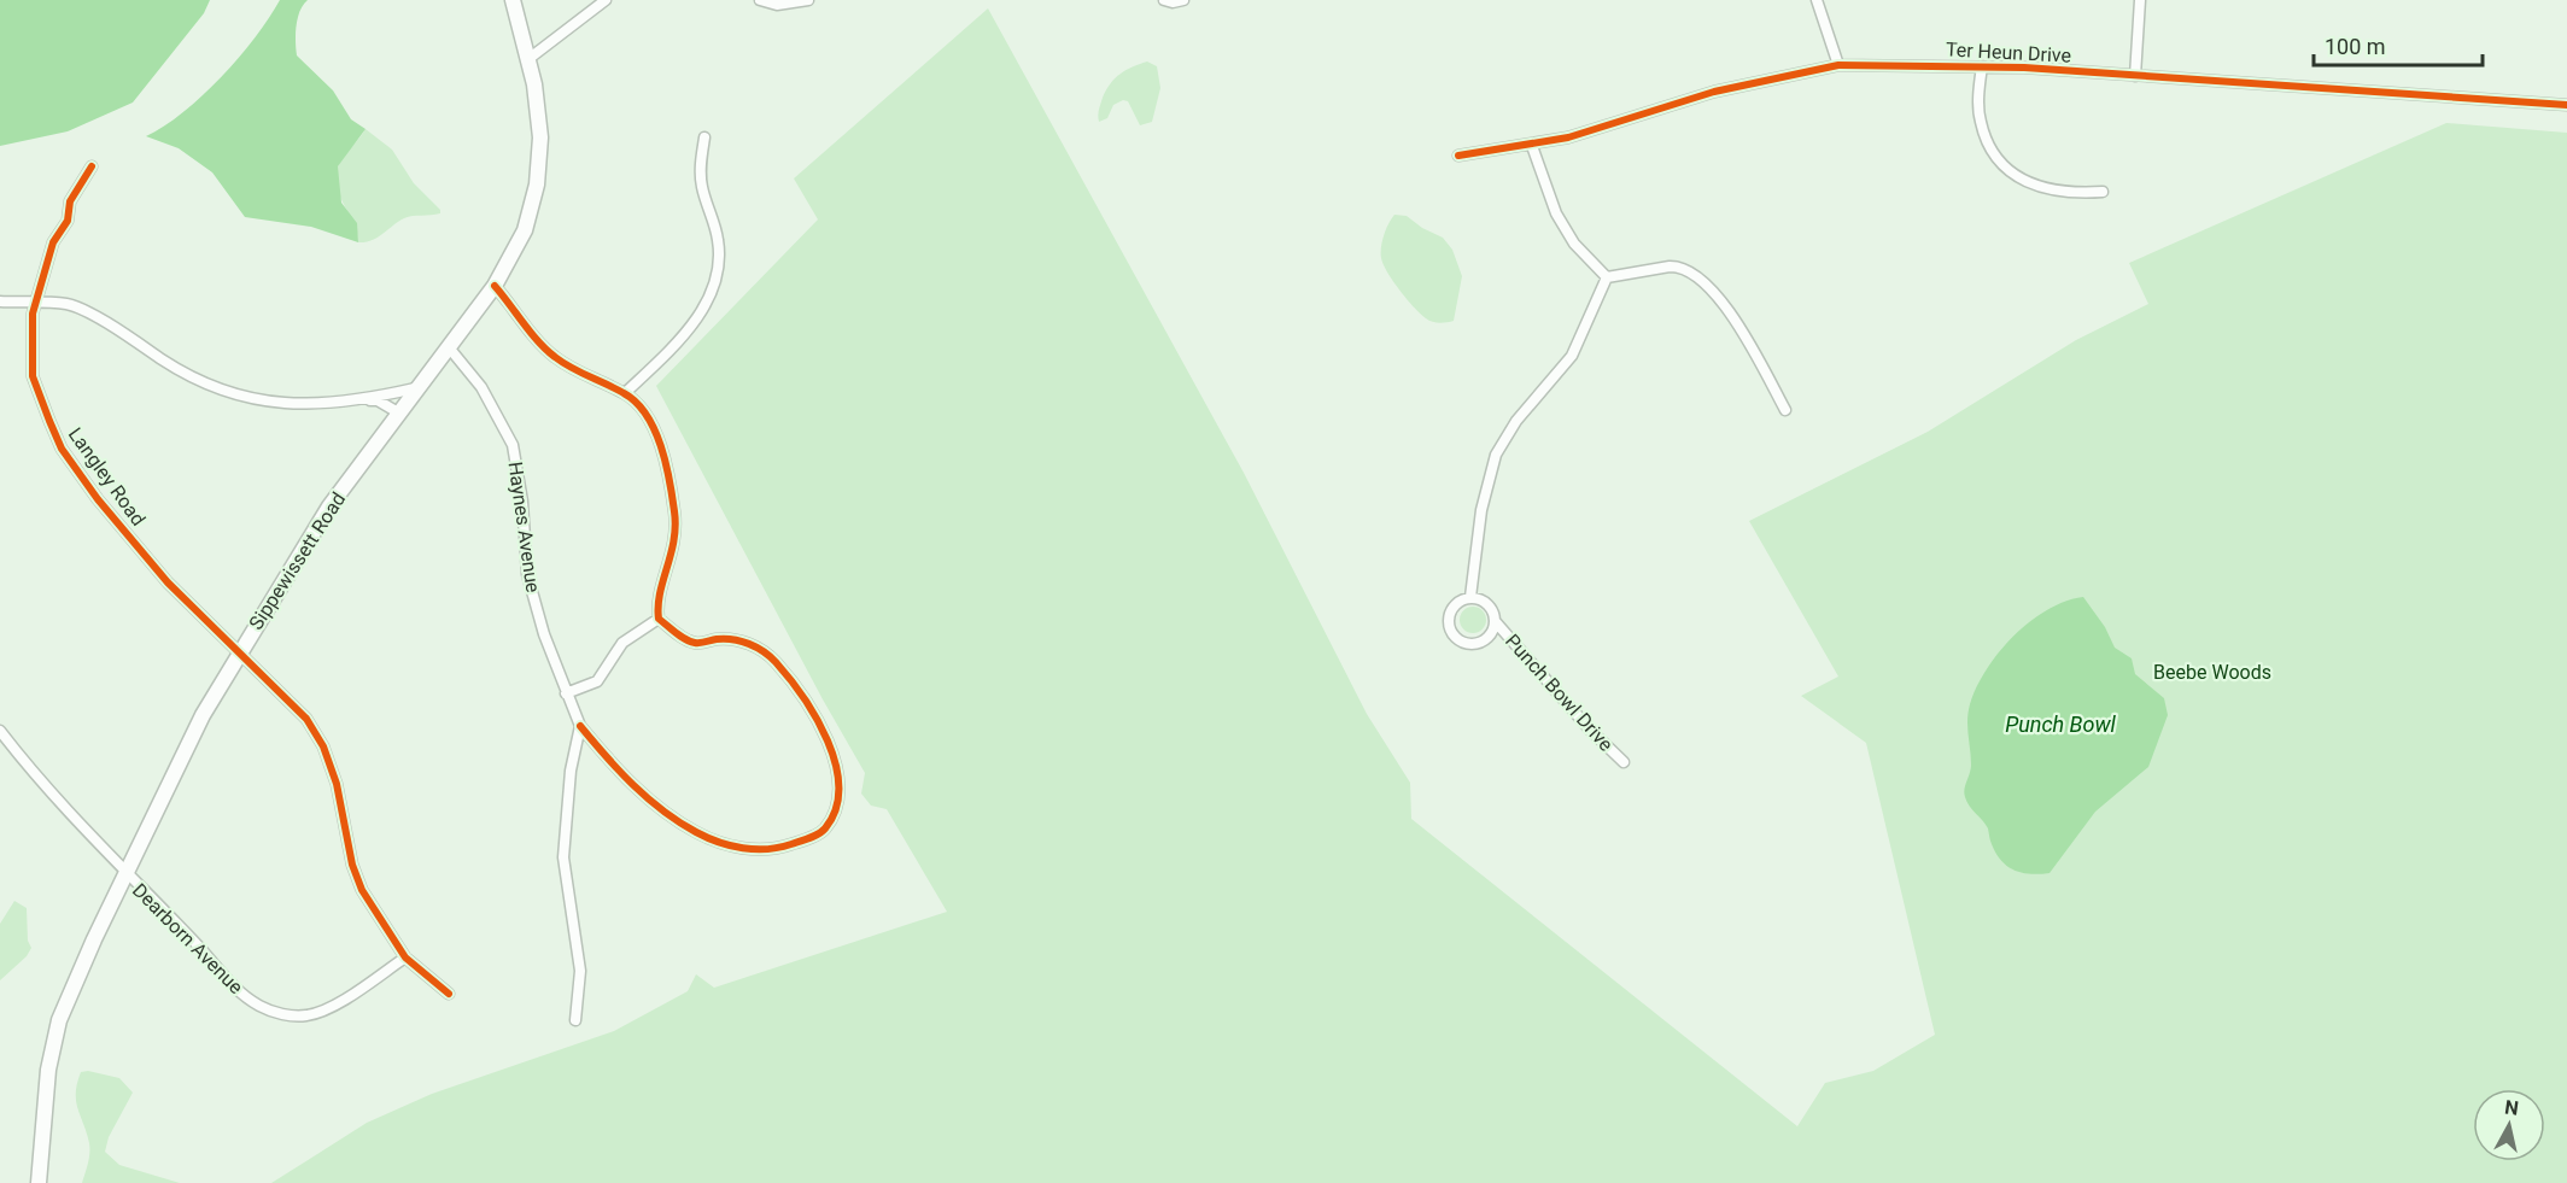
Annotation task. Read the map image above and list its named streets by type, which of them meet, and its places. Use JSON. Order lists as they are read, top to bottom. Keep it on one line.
{"streets":{"main road":["Sippewissett Road"],"street":["Ter Heun Drive","Langley Road","Haynes Avenue","Punch Bowl Drive","Dearborn Avenue"]},"crossings":[["Langley Road","Sippewissett Road"],["Haynes Avenue","Sippewissett Road"],["Sippewissett Road","Dearborn Avenue"]],"water":["Punch Bowl"],"parks":["Beebe Woods"],"scale_bar":"100 m","north":"top"}
